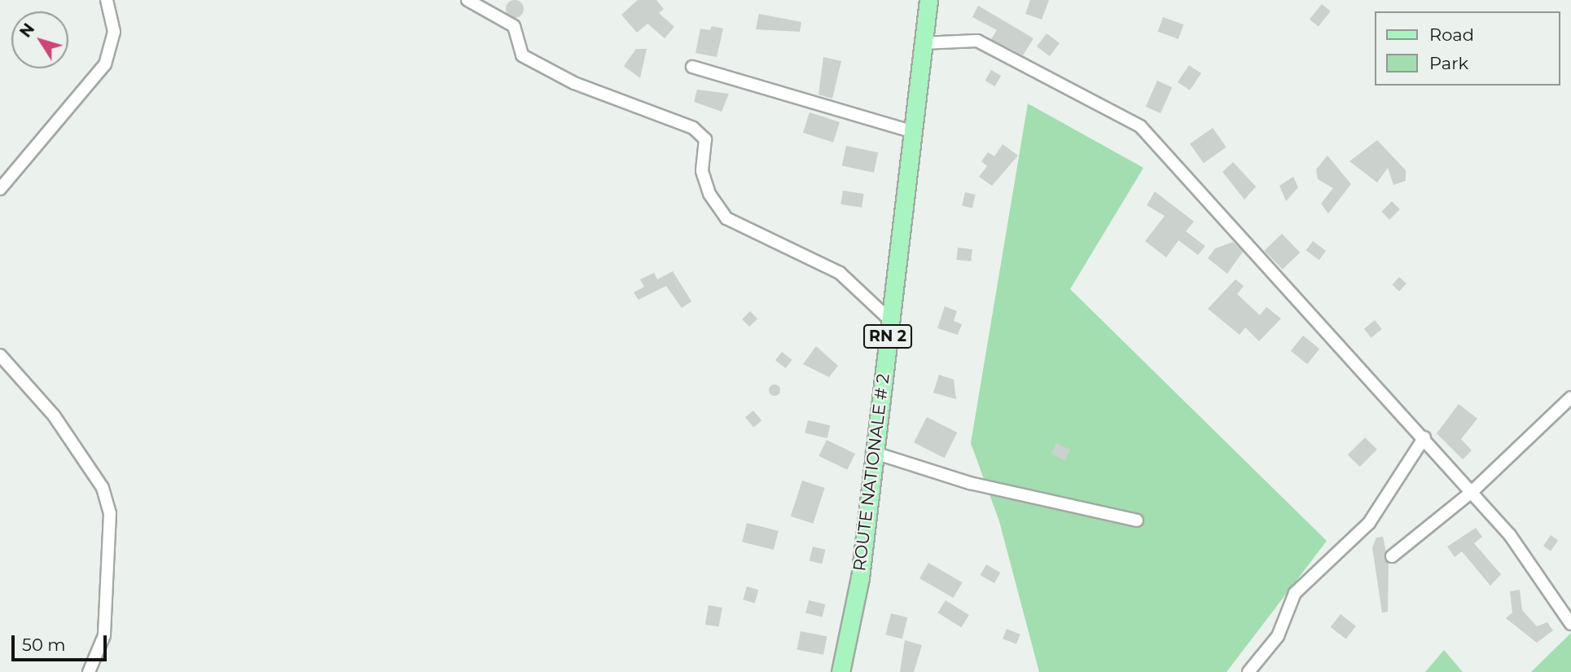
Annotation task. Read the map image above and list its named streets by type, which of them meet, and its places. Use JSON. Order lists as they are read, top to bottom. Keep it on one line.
{"streets":{"main road":["RN 2","ROUTE NATIONALE # 2"]},"legend":["Road","Park"],"scale_bar":"50 m","north":"top left"}
